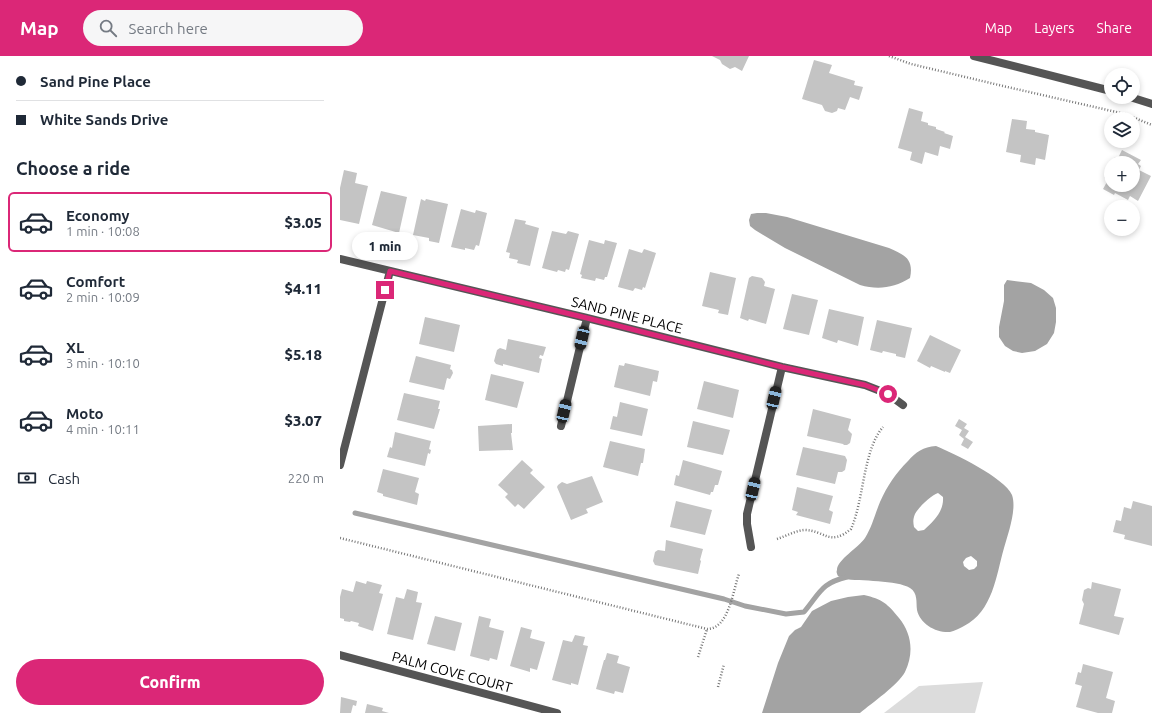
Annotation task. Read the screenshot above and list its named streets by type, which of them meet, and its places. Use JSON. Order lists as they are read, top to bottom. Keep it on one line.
{"streets":{"street":["SAND PINE PLACE","PALM COVE COURT"]},"page":{"header":"Map","search":"Search here","nav":["Map","Layers","Share"],"banner":["Sand Pine Place","White Sands Drive"],"map_buttons":["+","−"],"heading":"Choose a ride","list":[{"name":"Economy","note":"1 min · 10:08","value":"$3.05"},{"name":"Comfort","note":"2 min · 10:09","value":"$4.11"},{"name":"XL","note":"3 min · 10:10","value":"$5.18"},{"name":"Moto","note":"4 min · 10:11","value":"$3.07"}],"bubble":"1 min","pay":["Cash","220 m"],"buttons":"Confirm"}}
